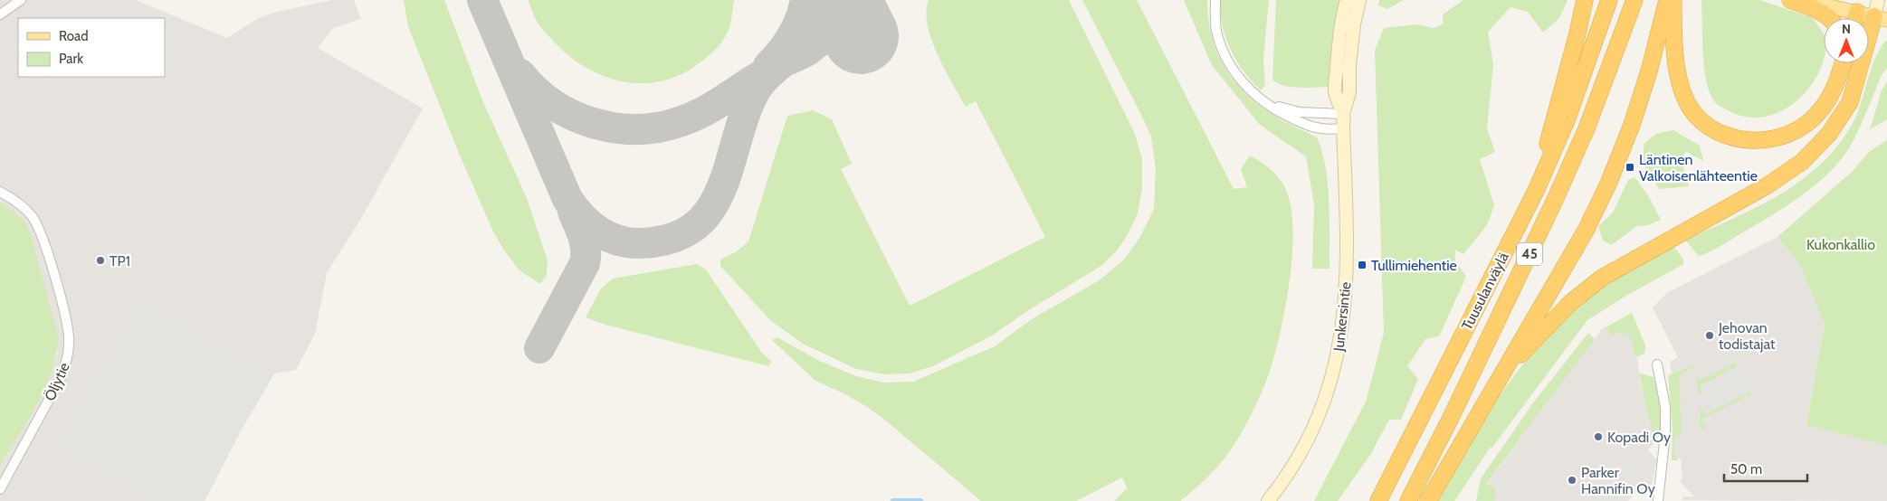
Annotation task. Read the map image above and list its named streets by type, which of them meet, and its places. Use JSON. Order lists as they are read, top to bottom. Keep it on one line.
{"streets":{"highway":["45","Tuusulanväylä"],"main road":["Junkersintie"],"street":["Öljytie"]},"parks":["Kukonkallio"],"places":{"transit":["Läntinen Valkoisenlähteentie","Tullimiehentie"],"other":["TP1","Jehovan todistajat","Kopadi Oy","Parker Hannifin Oy"]},"legend":["Road","Park"],"scale_bar":"50 m","north":"top"}
